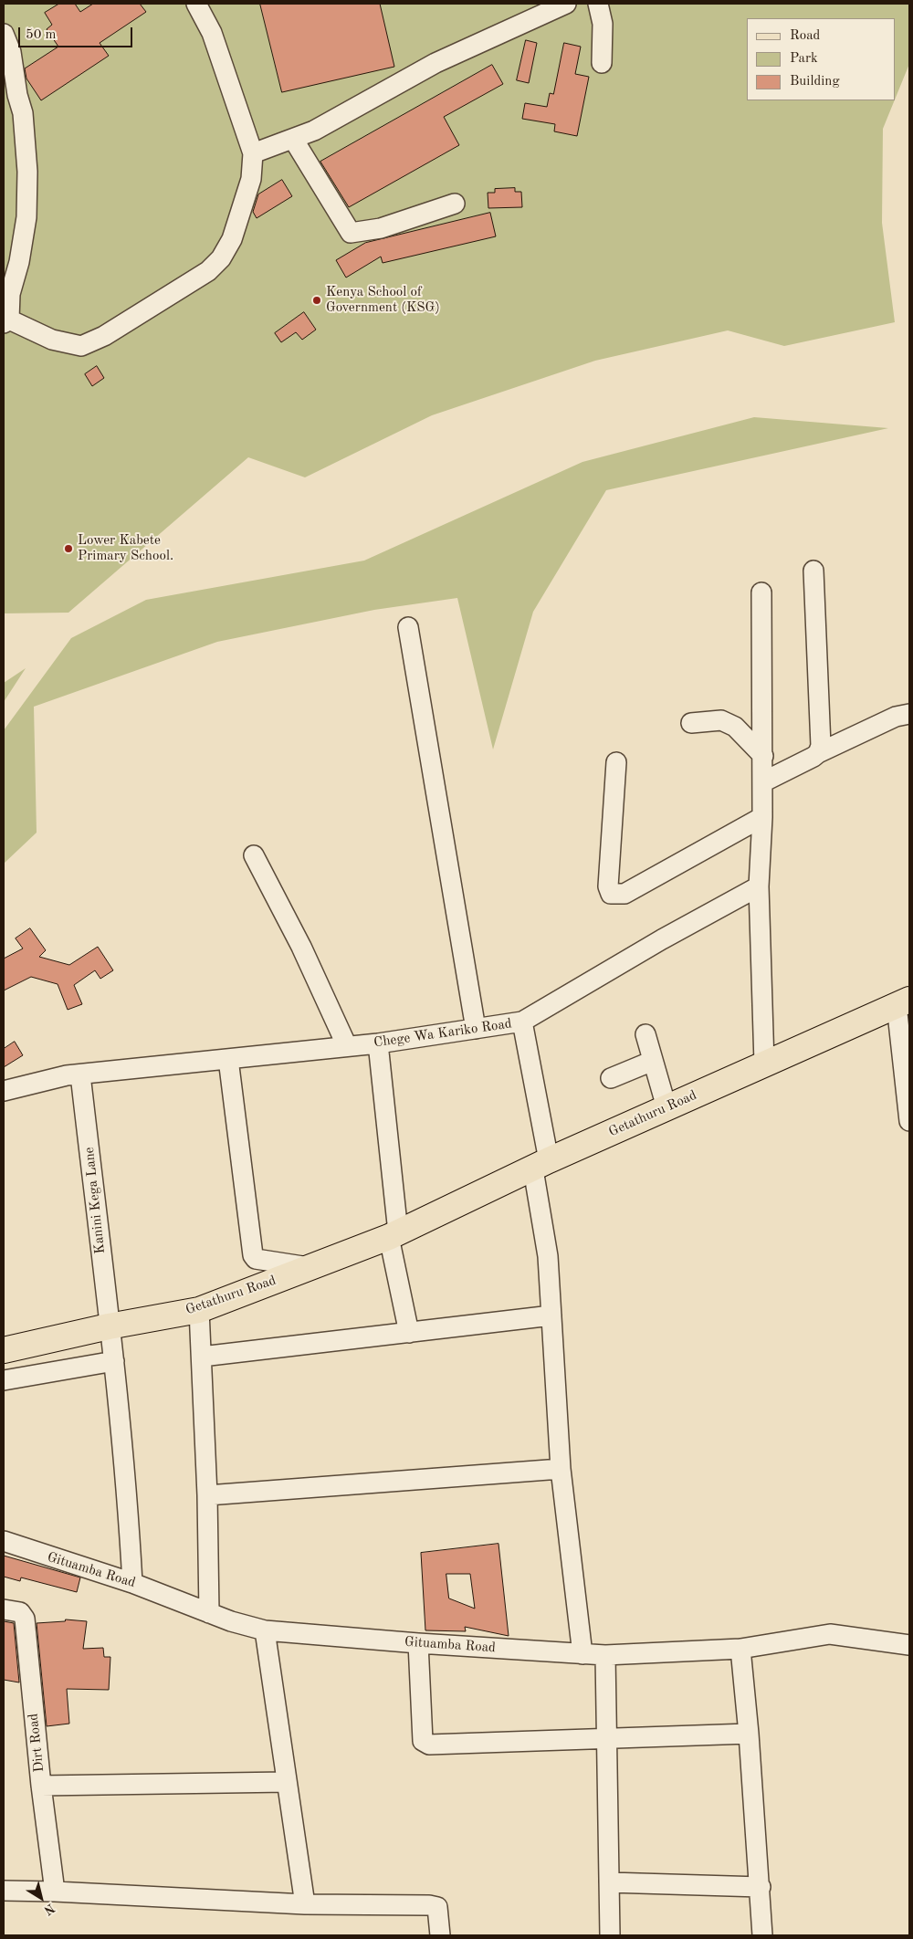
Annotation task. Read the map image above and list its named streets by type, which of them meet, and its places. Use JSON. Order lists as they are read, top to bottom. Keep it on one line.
{"streets":{"main road":["Getathuru Road"],"street":["Chege Wa Kariko Road","Kanini Kega Lane","Gituamba Road","Dirt Road"]},"crossings":[["Chege Wa Kariko Road","Kanini Kega Lane"],["Getathuru Road","Kanini Kega Lane"],["Kanini Kega Lane","Gituamba Road"]],"places":["Kenya School of Government (KSG)","Lower Kabete Primary School."],"legend":["Road","Park","Building"],"scale_bar":"50 m","north":"bottom right"}
